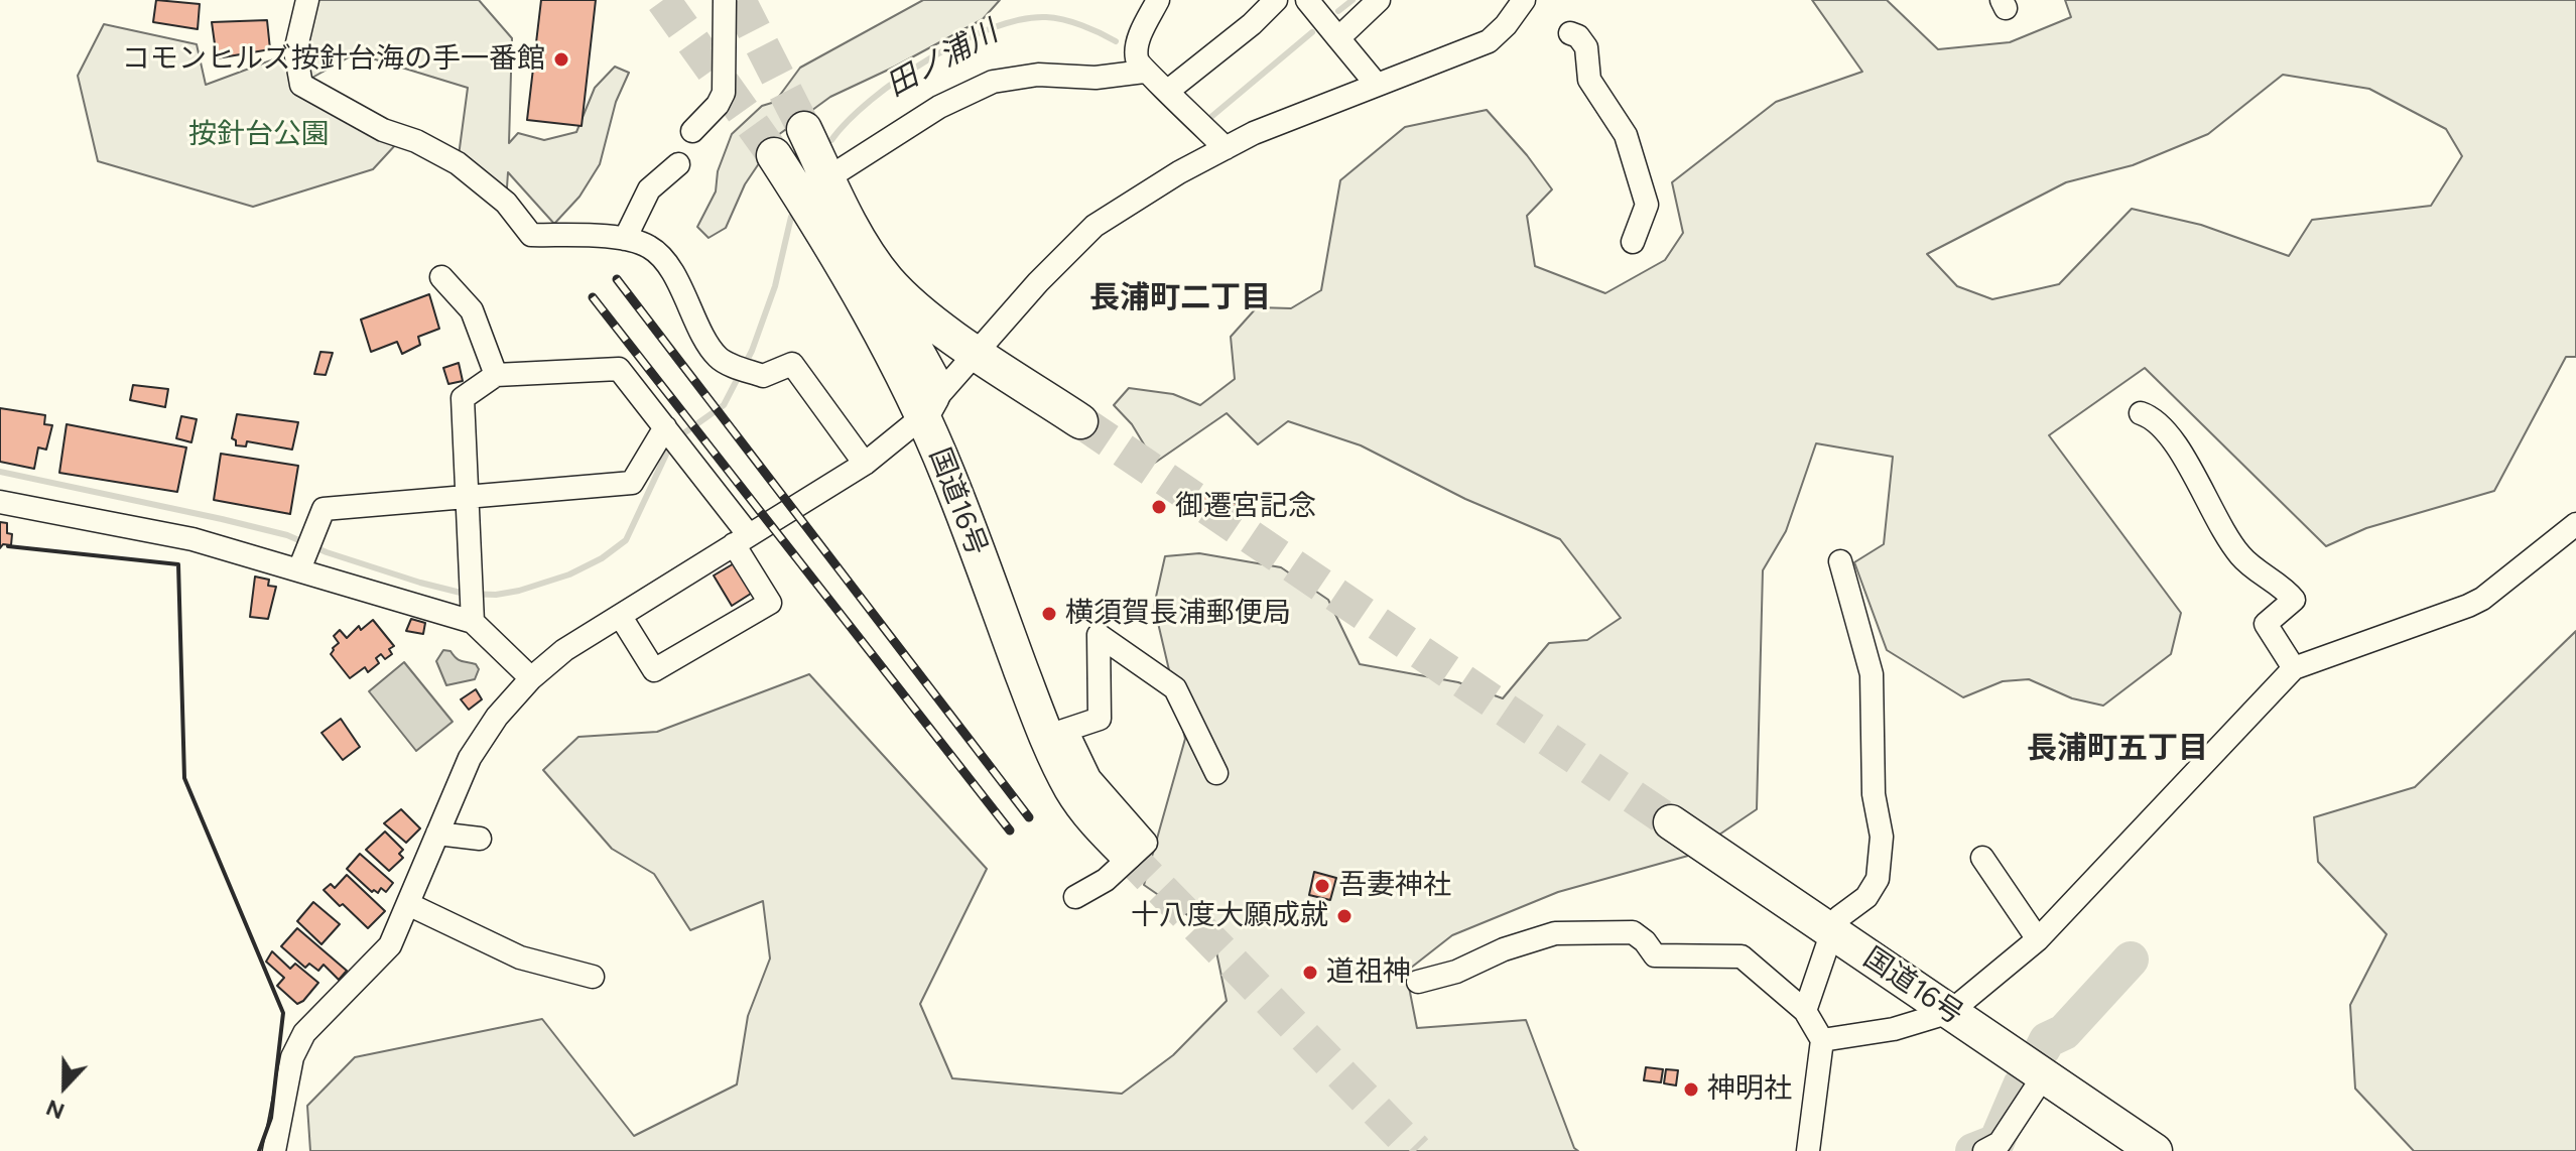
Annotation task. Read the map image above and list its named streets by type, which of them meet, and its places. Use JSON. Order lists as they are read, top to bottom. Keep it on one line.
{"streets":{"highway":["国道16号"]},"districts":["長浦町二丁目","長浦町五丁目"],"water":["田ノ浦川"],"parks":["按針台公園"],"places":["コモンヒルズ按針台海の手一番館","御遷宮記念","横須賀長浦郵便局","吾妻神社","十八度大願成就","道祖神","神明社"],"north":"bottom"}
